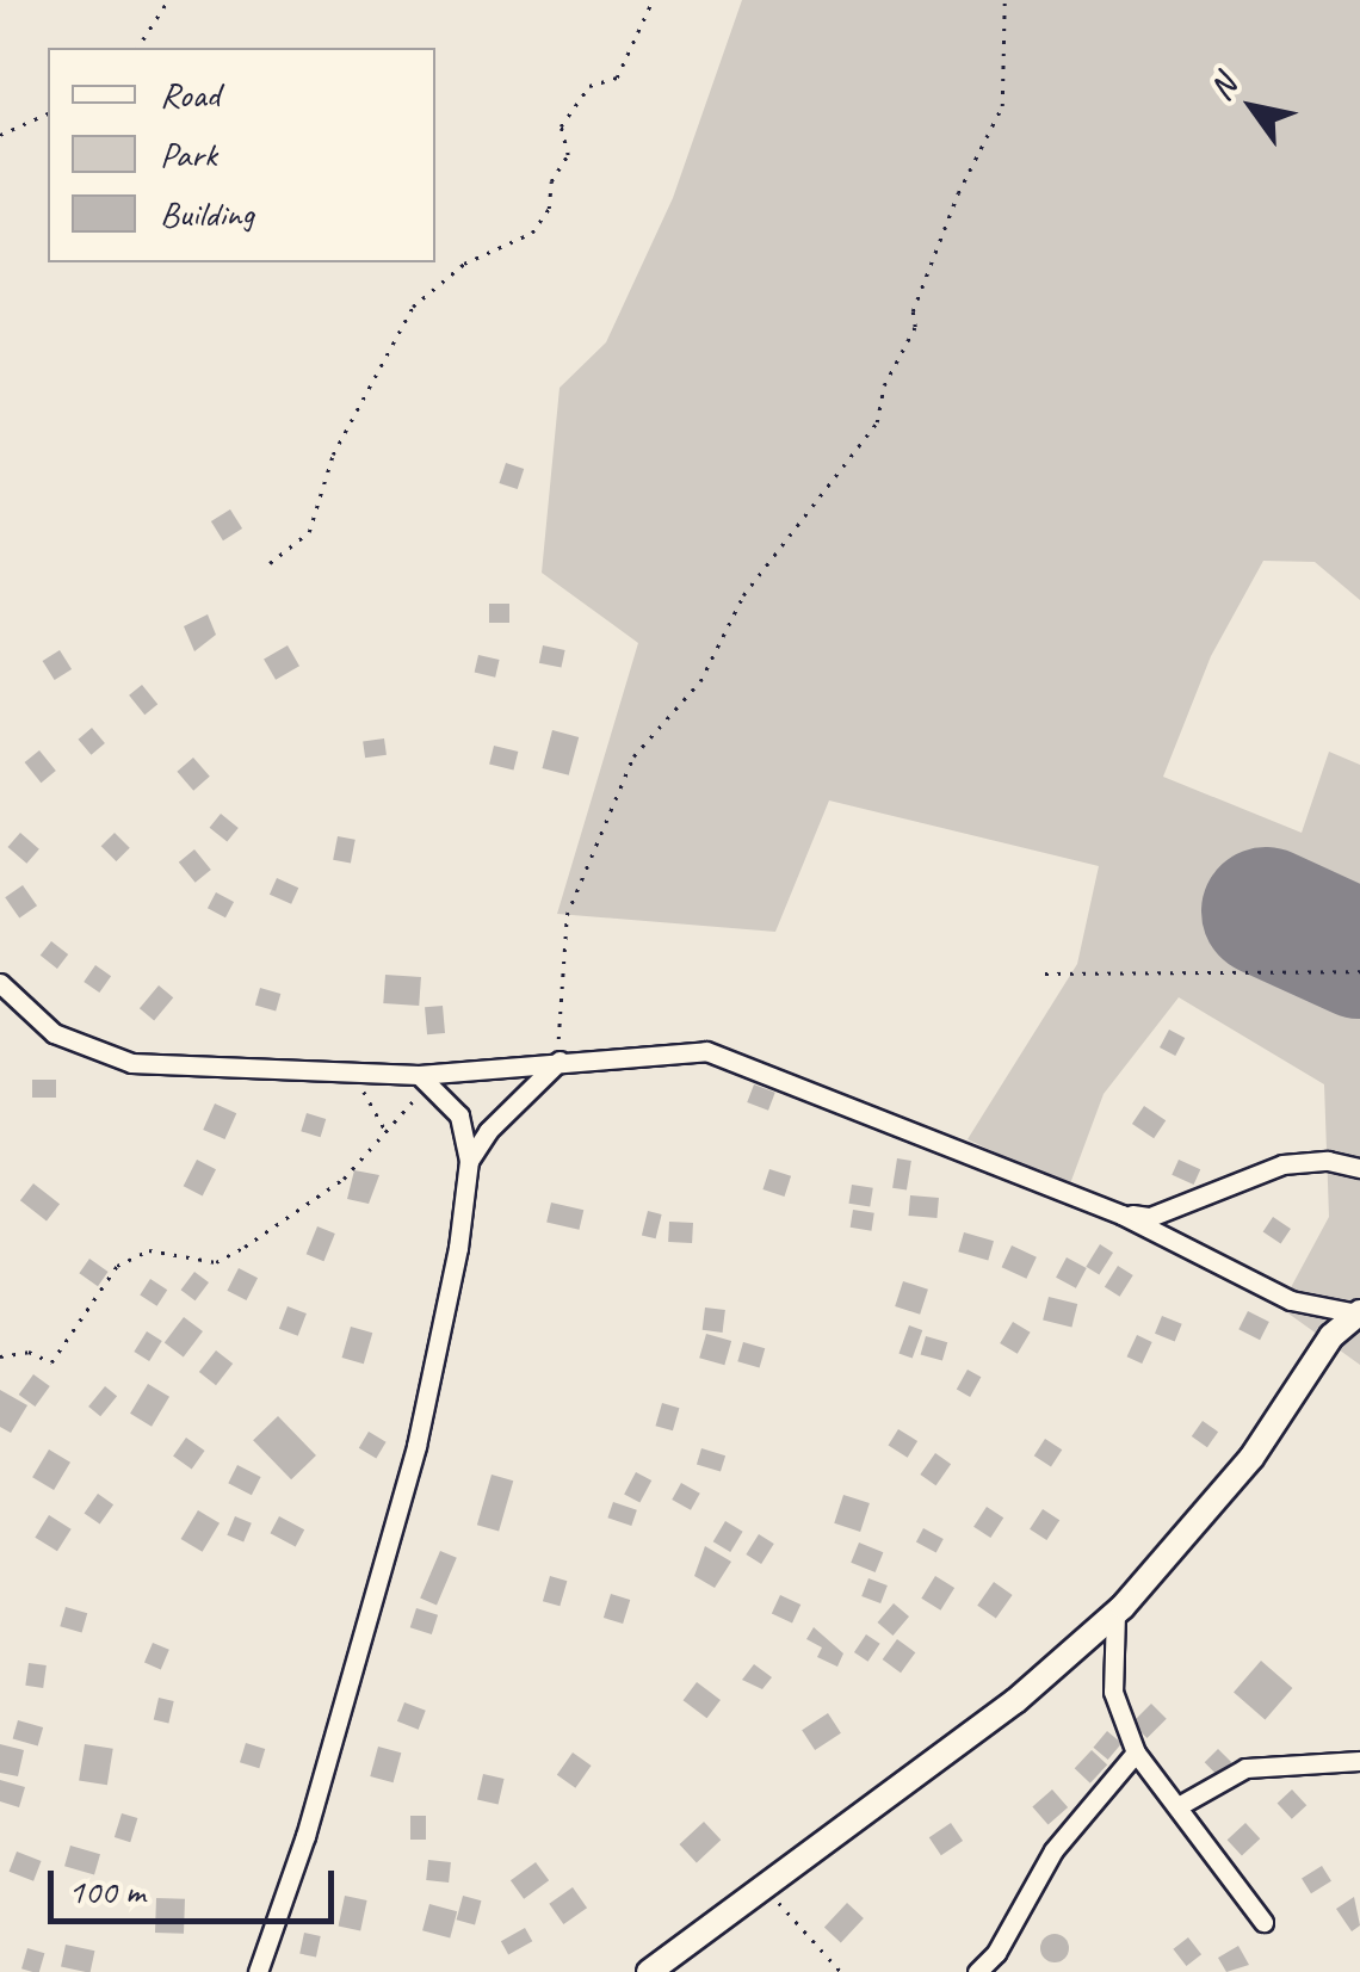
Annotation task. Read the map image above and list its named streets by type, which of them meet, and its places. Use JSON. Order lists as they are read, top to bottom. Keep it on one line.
{"legend":["Road","Park","Building"],"scale_bar":"100 m","north":"top left"}
